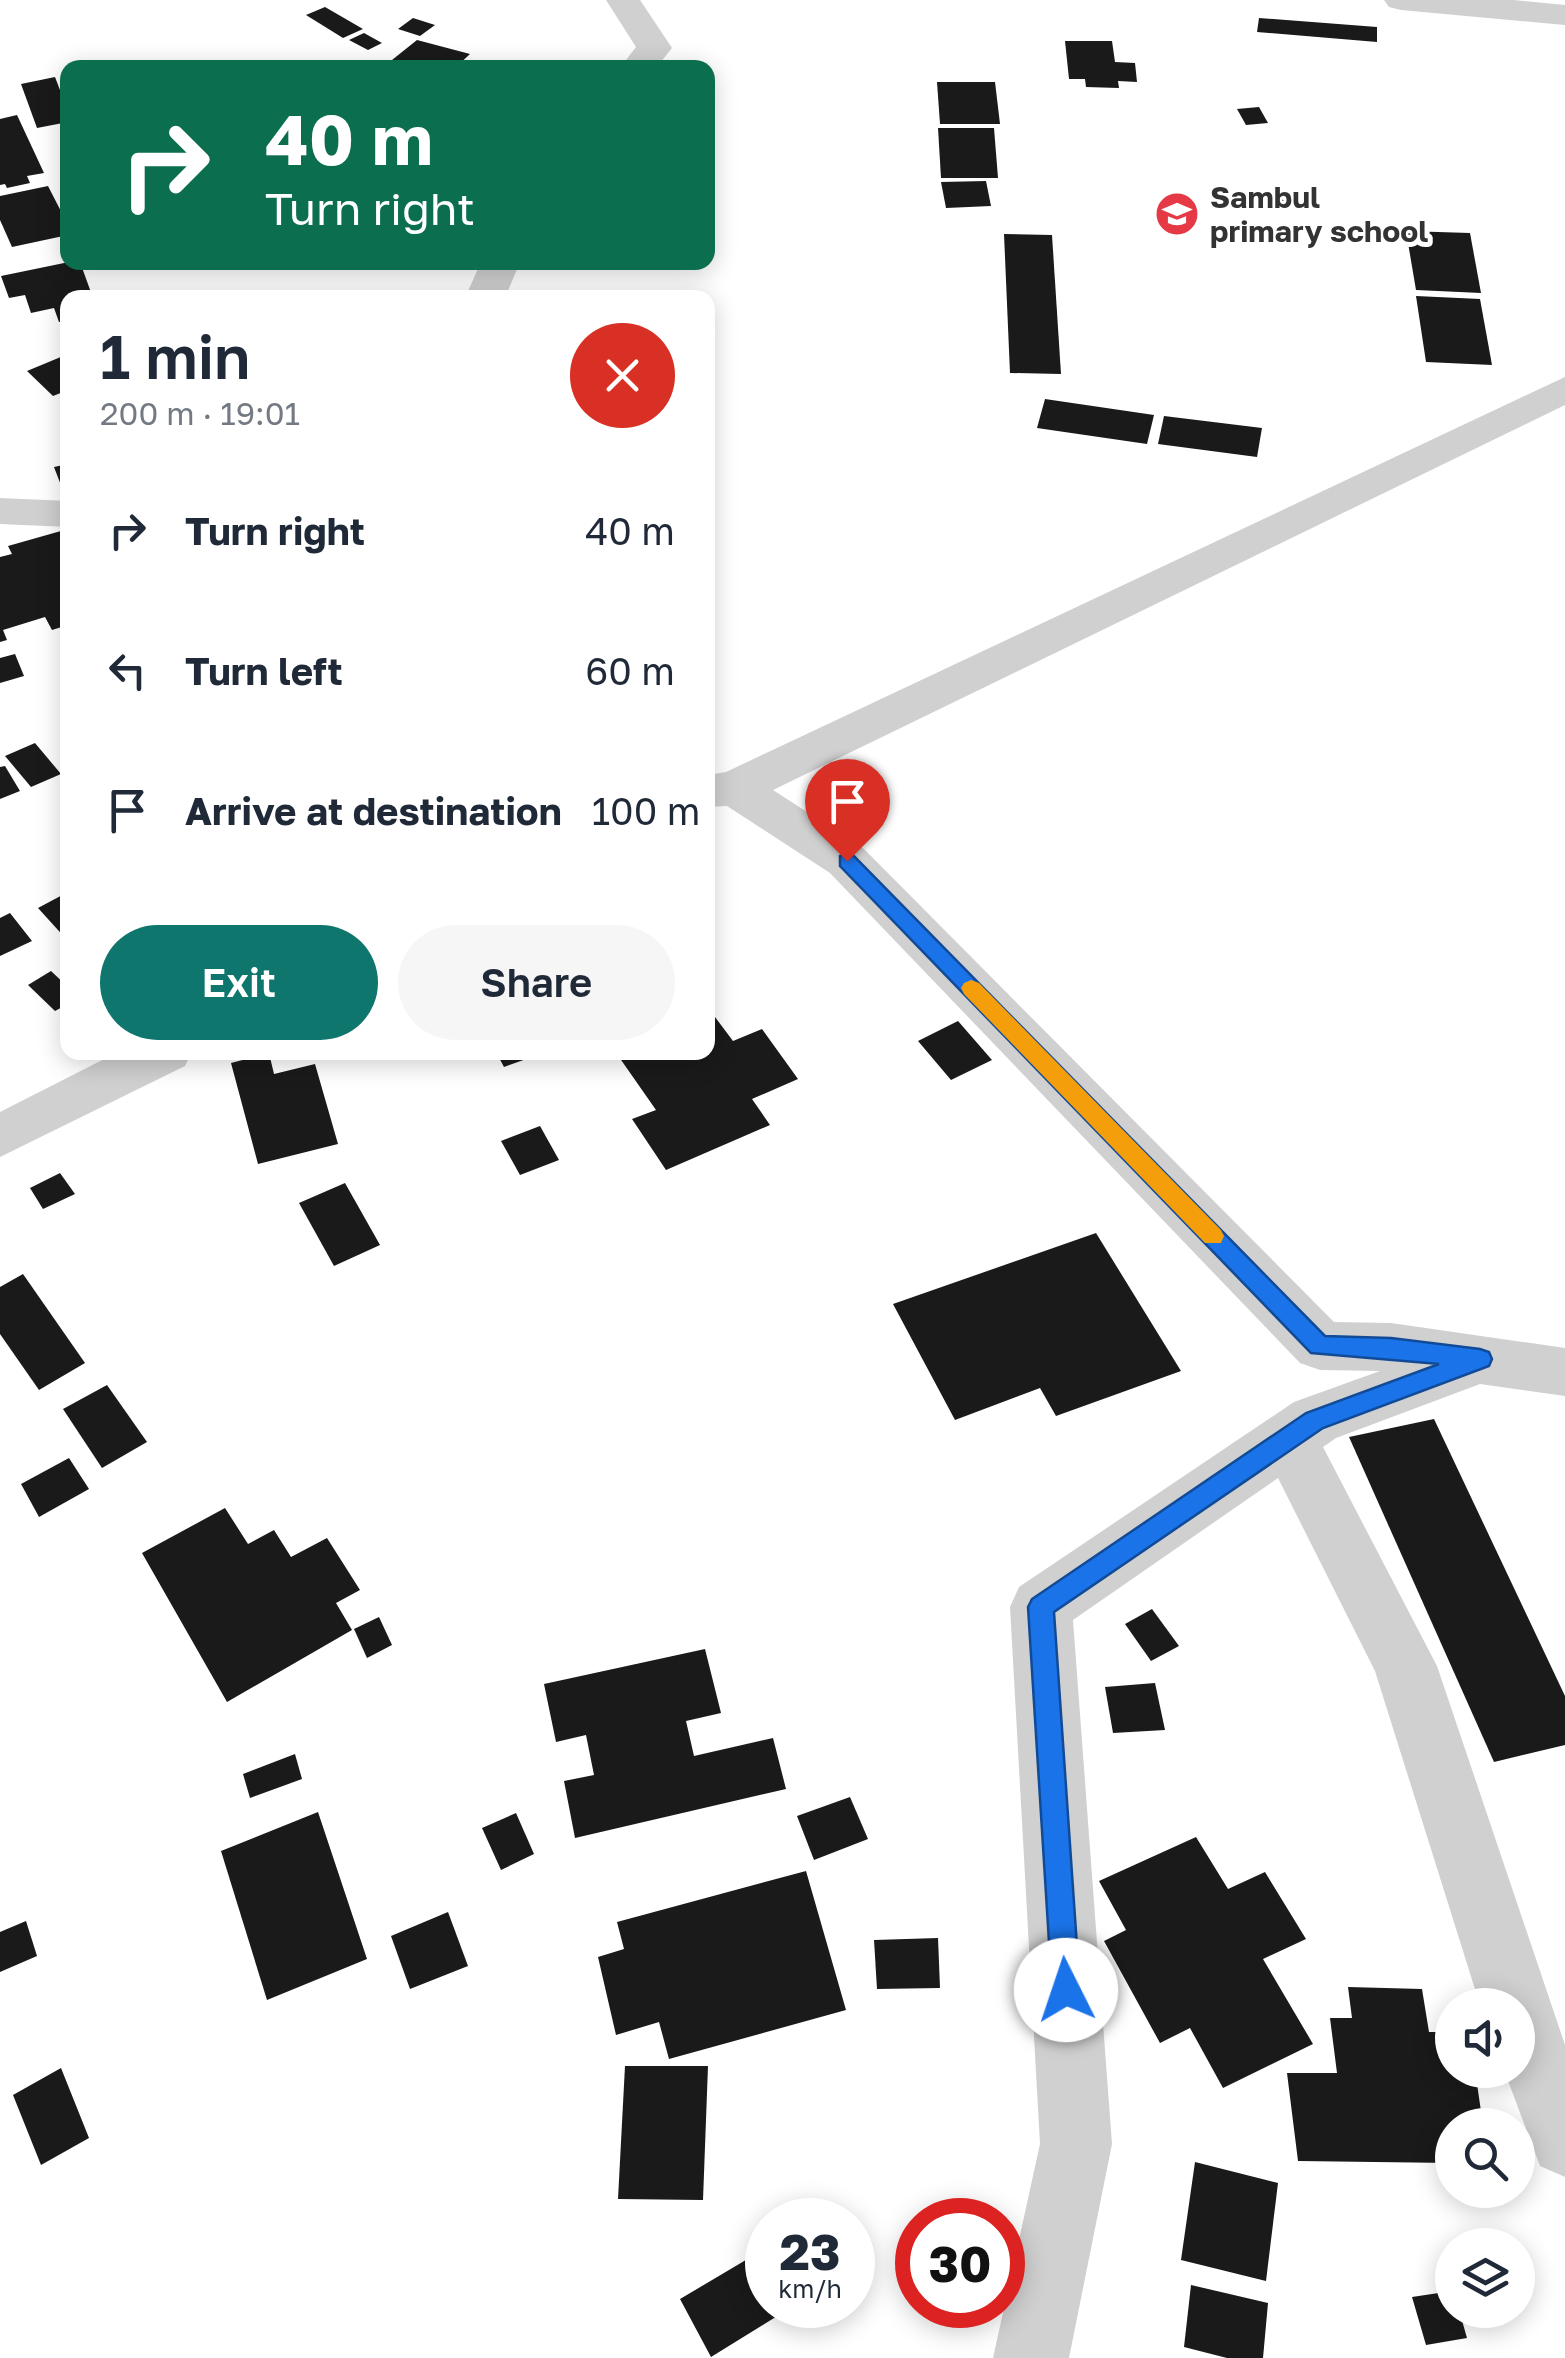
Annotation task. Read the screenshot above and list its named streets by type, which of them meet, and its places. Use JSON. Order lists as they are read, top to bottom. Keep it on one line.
{"places":{"school or university":["Sambul primary school"]},"page":{"turn":["40 m","Turn right"],"heading":["1 min","200 m · 19:01"],"list":[{"name":"Turn right","value":"40 m"},{"name":"Turn left","value":"60 m"},{"name":"Arrive at destination","value":"100 m"}],"buttons":["Exit","Share"],"speed":"23 km/h","limit":"30"}}
